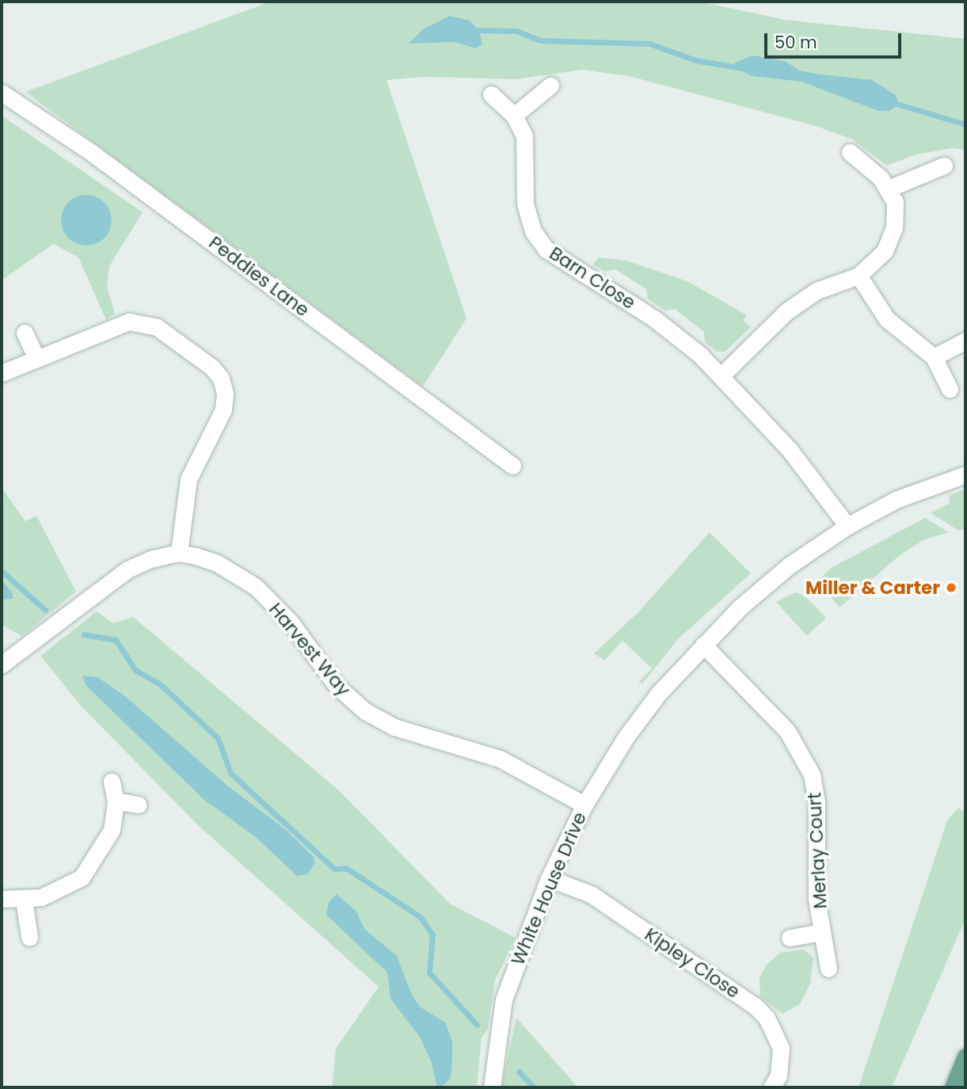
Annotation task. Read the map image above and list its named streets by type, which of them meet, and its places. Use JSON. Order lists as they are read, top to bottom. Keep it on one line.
{"streets":{"street":["Peddies Lane","Barn Close","Harvest Way","Merlay Court","White House Drive","Kipley Close"]},"crossings":[["Barn Close","White House Drive"],["Harvest Way","White House Drive"],["Merlay Court","White House Drive"],["White House Drive","Kipley Close"]],"places":["Miller & Carter"],"scale_bar":"50 m"}
